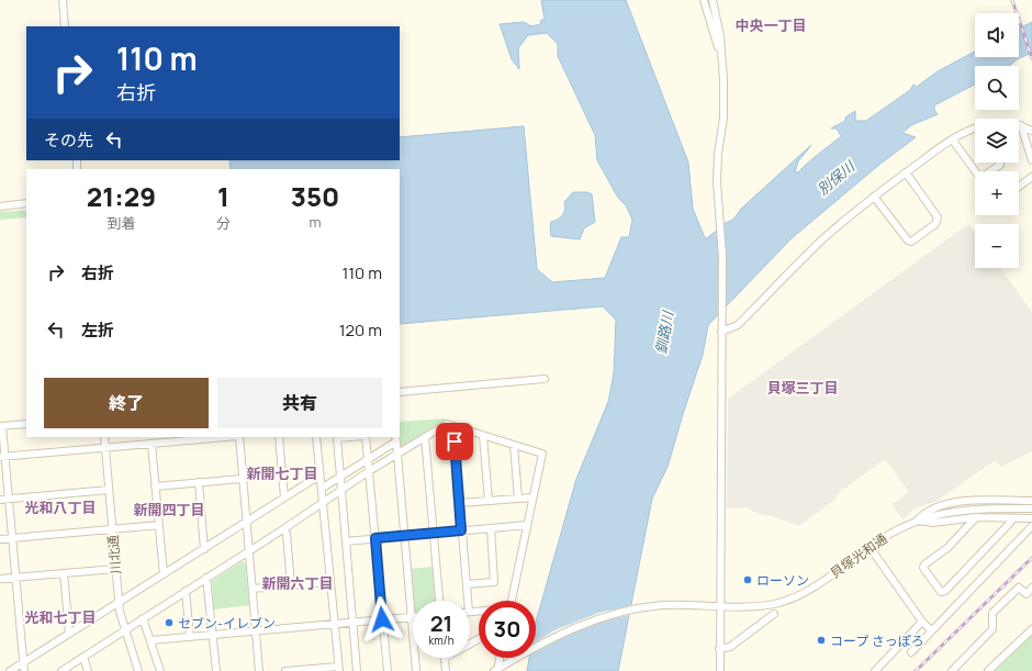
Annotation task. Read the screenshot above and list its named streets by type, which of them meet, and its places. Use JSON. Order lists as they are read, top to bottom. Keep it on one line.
{"streets":{"street":["川北通","貝塚光和通"]},"districts":["中央一丁目","貝塚三丁目","新開七丁目","光和八丁目","新開四丁目","新開六丁目","光和七丁目"],"water":["別保川","釧路川"],"places":["ローソン","セブン-イレブン","コープ さっぽろ"],"page":{"map_buttons":["+","−"],"turn":["110 m","右折"],"then":"その先","eta":["21:29","到着","1","分","350","m"],"list":[{"name":"右折","value":"110 m"},{"name":"左折","value":"120 m"}],"buttons":["終了","共有"],"speed":"21 km/h","limit":"30"}}
